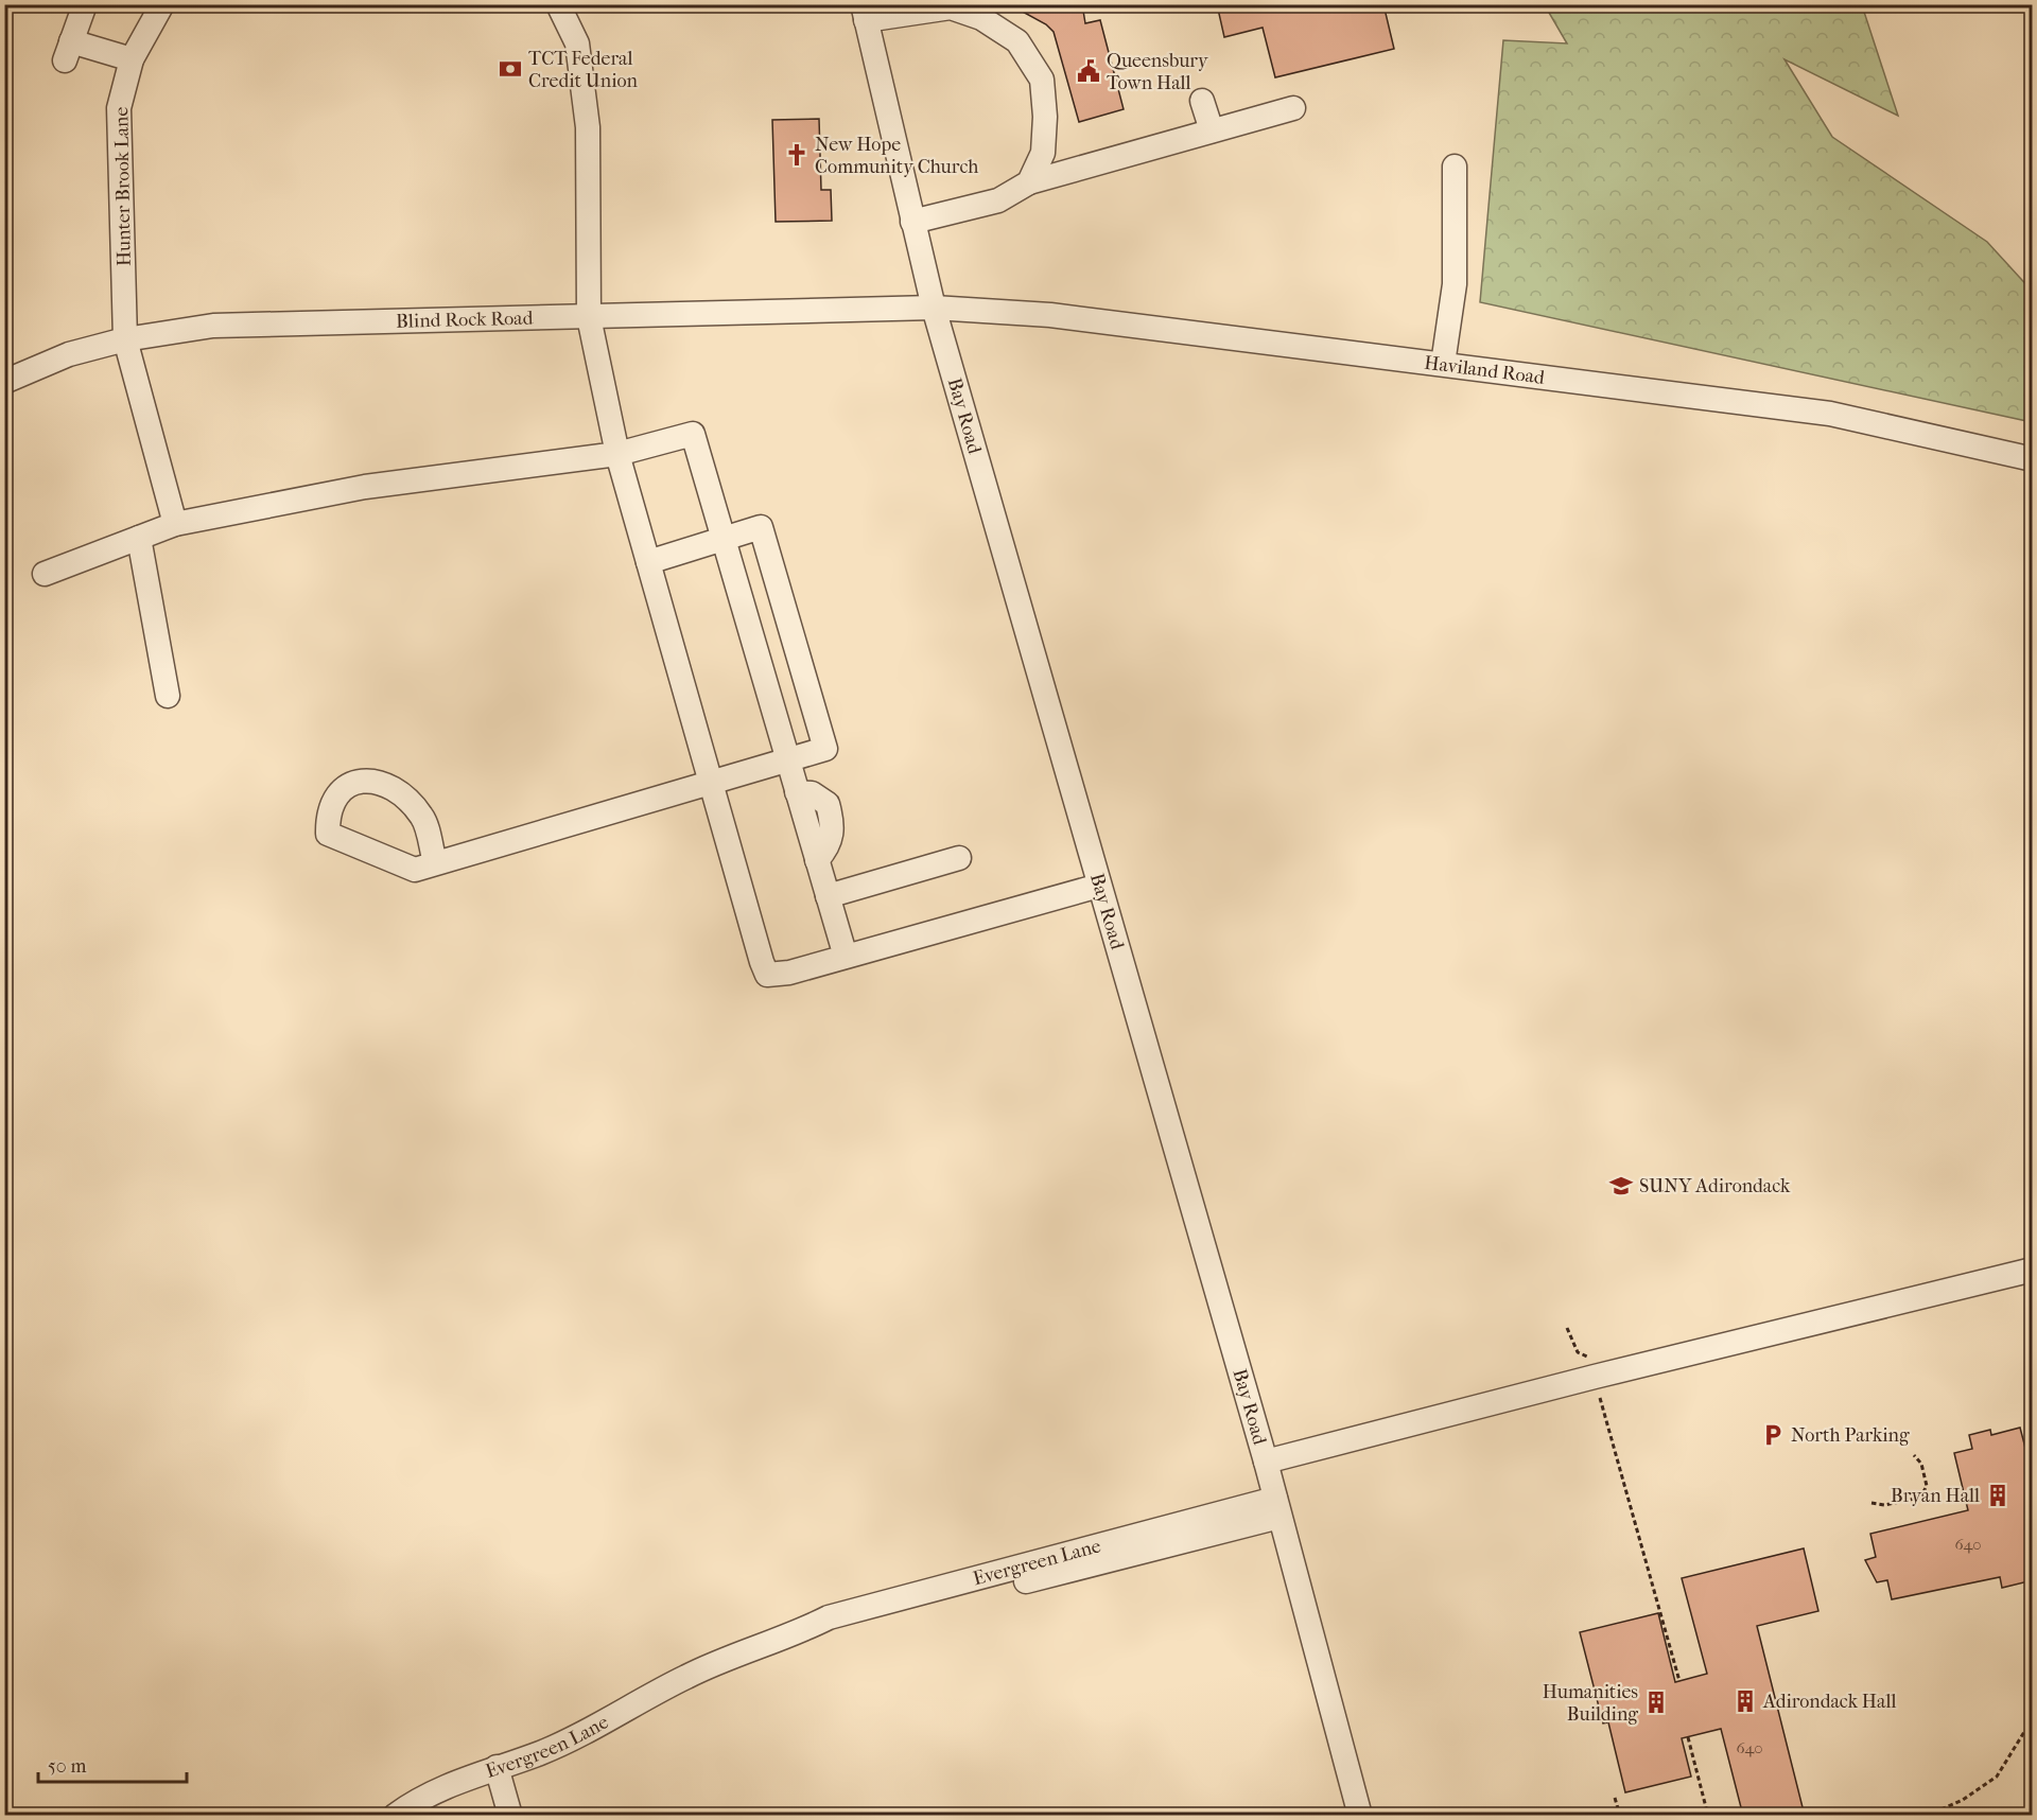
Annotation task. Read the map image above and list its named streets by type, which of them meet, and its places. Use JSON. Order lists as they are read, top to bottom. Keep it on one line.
{"streets":{"street":["Hunter Brook Lane","Blind Rock Road","Haviland Road","Bay Road","Evergreen Lane"]},"crossings":[["Hunter Brook Lane","Blind Rock Road"],["Blind Rock Road","Haviland Road"],["Blind Rock Road","Bay Road"],["Haviland Road","Bay Road"],["Bay Road","Evergreen Lane"]],"places":{"bank":["TCT Federal Credit Union"],"public building":["Queensbury Town Hall"],"church":["New Hope Community Church"],"school or university":["SUNY Adirondack"],"parking":["North Parking"],"building":["Bryan Hall","Adirondack Hall","Humanities Building"]},"house_numbers":["640","640"],"scale_bar":"50 m"}
